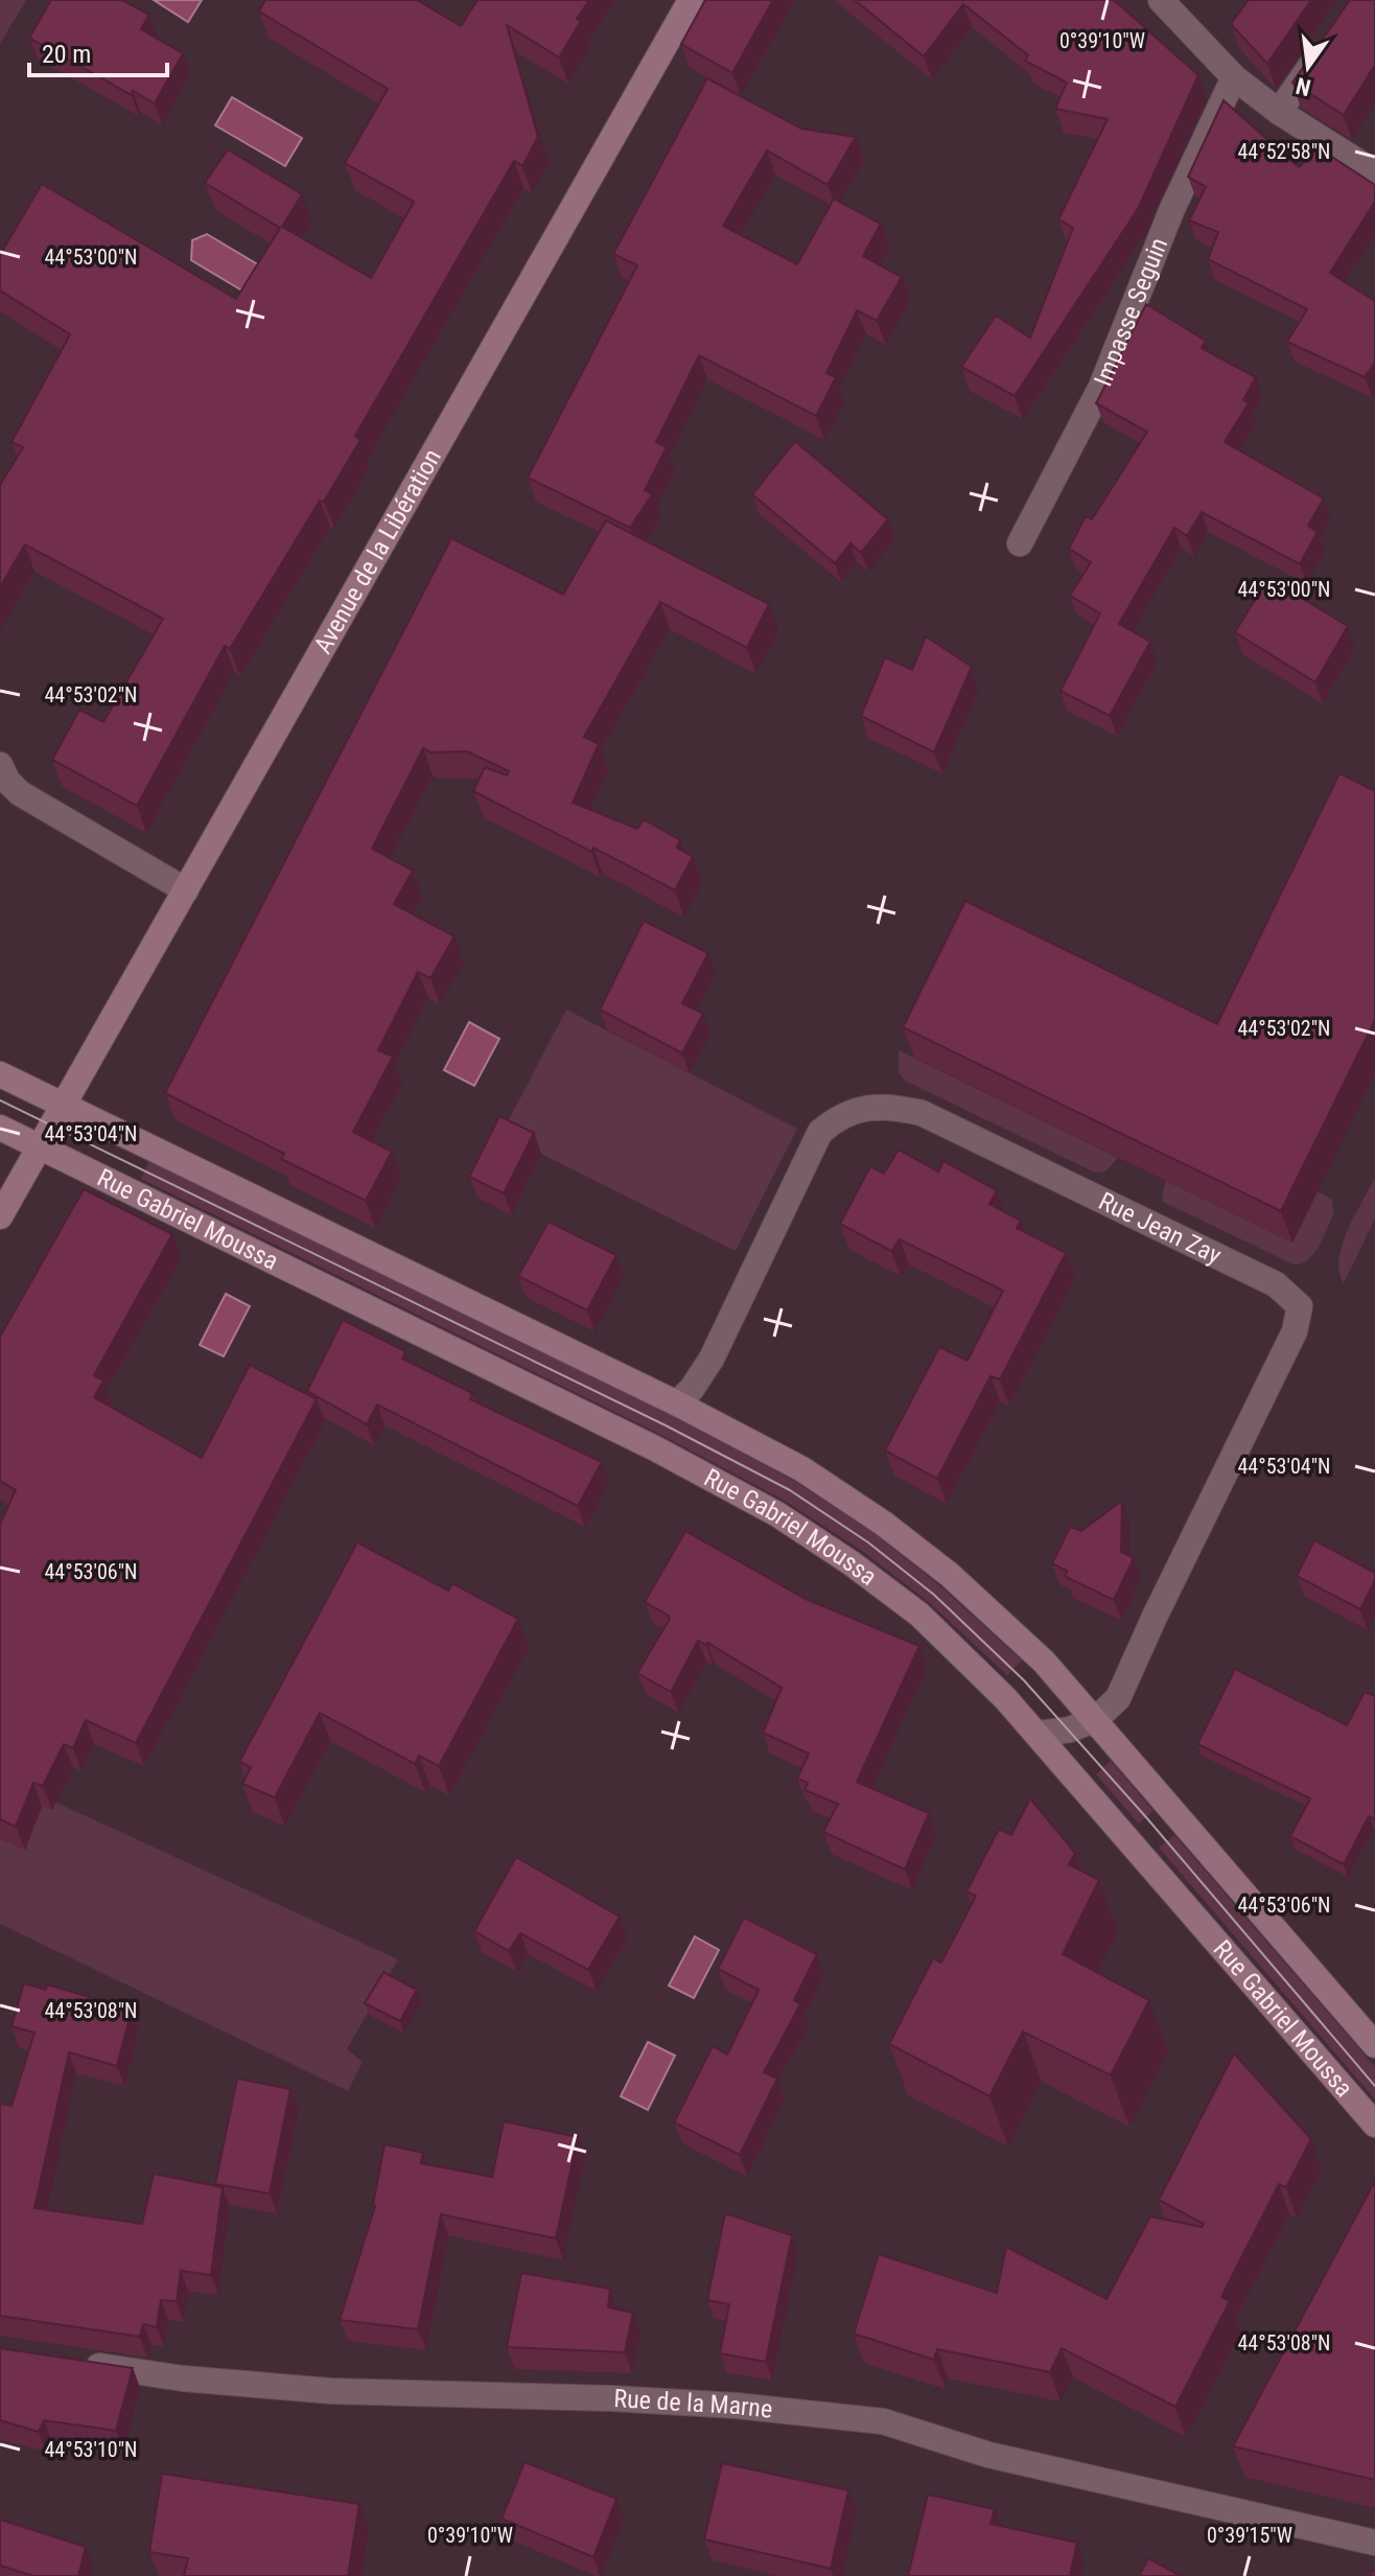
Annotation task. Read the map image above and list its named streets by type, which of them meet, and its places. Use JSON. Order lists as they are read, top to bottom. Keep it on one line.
{"streets":{"street":["Impasse Seguin","Avenue de la Libération","Rue Gabriel Moussa","Rue Jean Zay","Rue de la Marne"]},"crossings":[["Avenue de la Libération","Rue Gabriel Moussa"],["Rue Gabriel Moussa","Rue Jean Zay"]],"scale_bar":"20 m","north":"bottom","coordinates":["0°39'10\"W","44°52'58\"N","44°53'00\"N","44°53'02\"N","44°53'04\"N","44°53'06\"N","44°53'08\"N","44°53'10\"N","0°39'15\"W"]}
